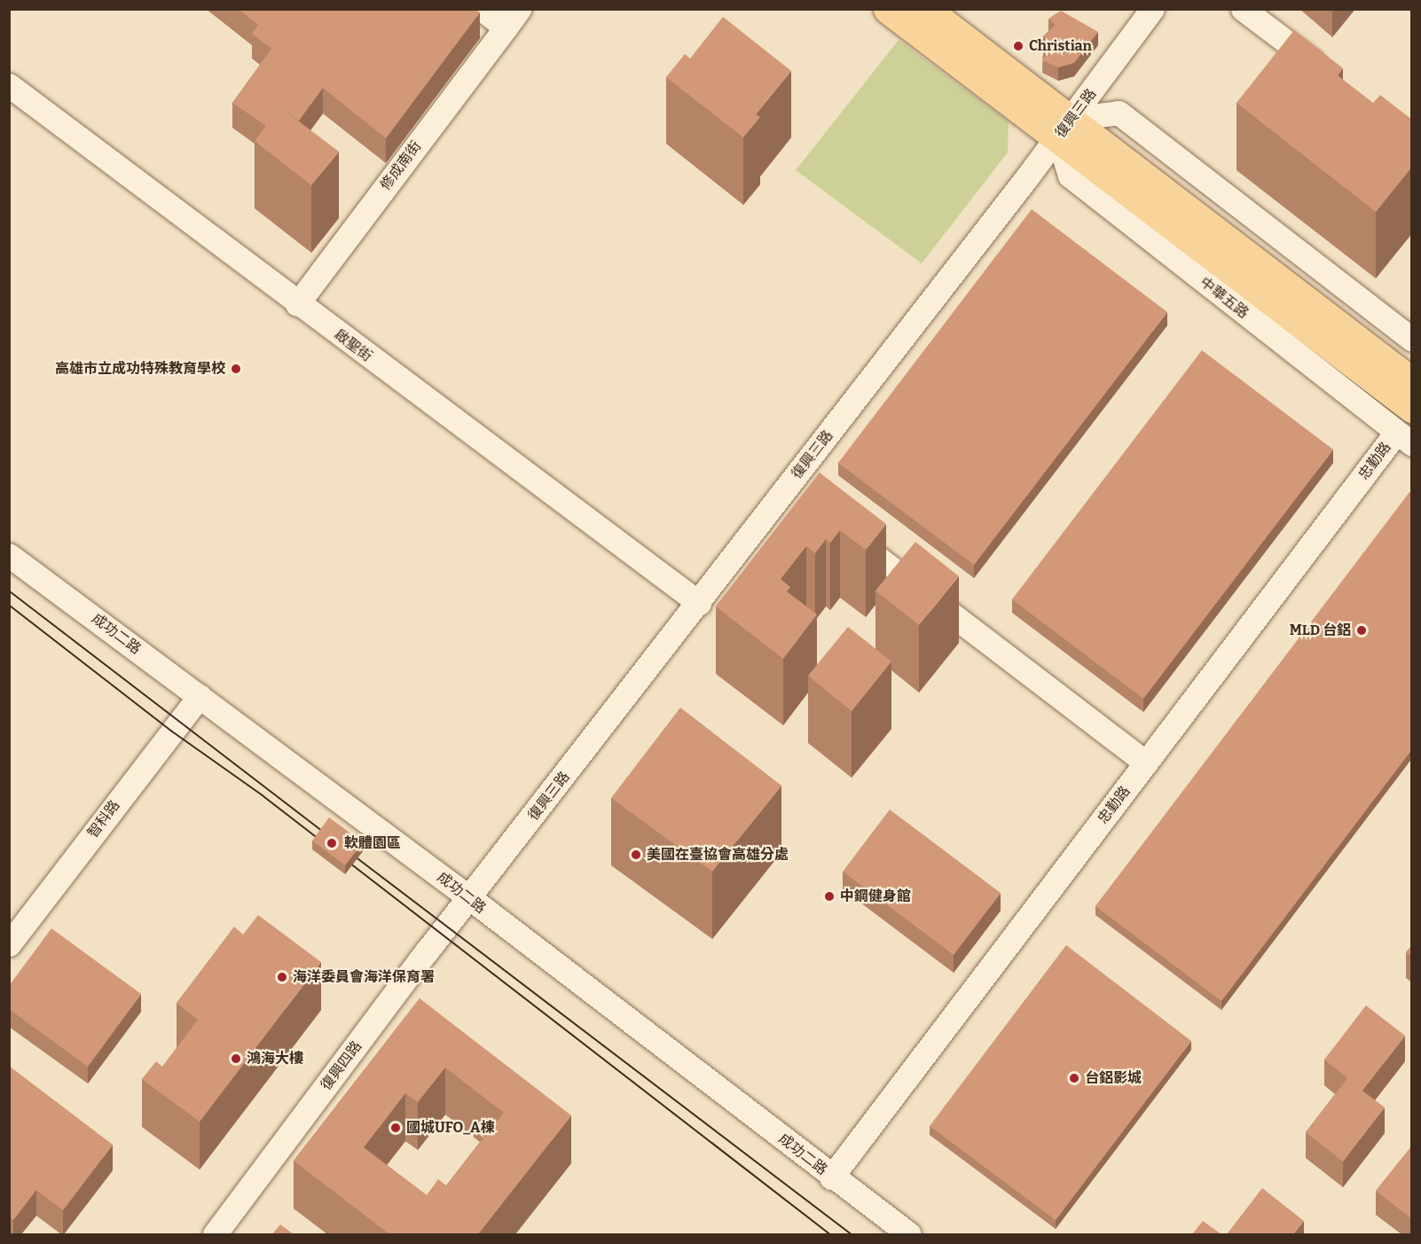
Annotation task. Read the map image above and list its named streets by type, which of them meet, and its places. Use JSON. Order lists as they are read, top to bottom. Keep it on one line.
{"streets":{"main road":["中華五路"],"street":["復興三路","修成南街","啟聖街","忠勤路","成功二路","智科路","復興四路"]},"crossings":[["復興三路","中華五路"],["復興三路","啟聖街"],["復興三路","成功二路"],["復興三路","復興四路"],["修成南街","啟聖街"],["中華五路","忠勤路"],["忠勤路","成功二路"],["成功二路","智科路"],["成功二路","復興四路"]],"places":["Christian","高雄市立成功特殊教育學校","MLD 台鋁","軟體園區","美國在臺協會高雄分處","中鋼健身館","海洋委員會海洋保育署","鴻海大樓","台鋁影城","國城UFO_A棟"]}
